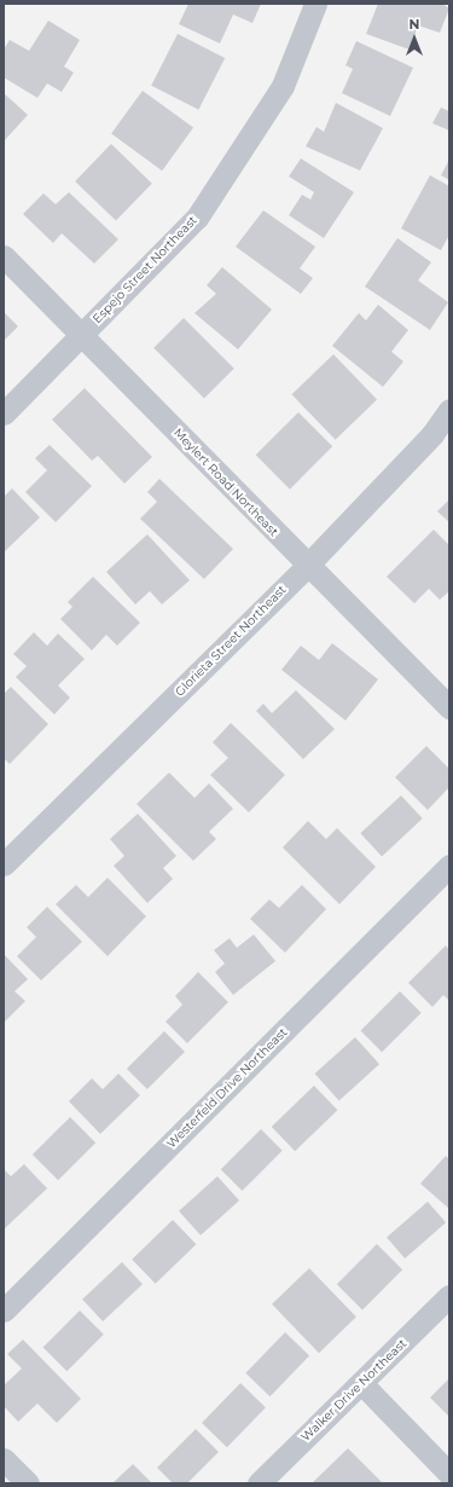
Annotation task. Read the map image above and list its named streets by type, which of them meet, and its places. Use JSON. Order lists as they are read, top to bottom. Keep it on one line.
{"streets":{"street":["Espejo Street Northeast","Meylert Road Northeast","Glorieta Street Northeast","Westerfeld Drive Northeast","Walker Drive Northeast"]},"crossings":[["Espejo Street Northeast","Meylert Road Northeast"],["Meylert Road Northeast","Glorieta Street Northeast"]],"north":"top"}
